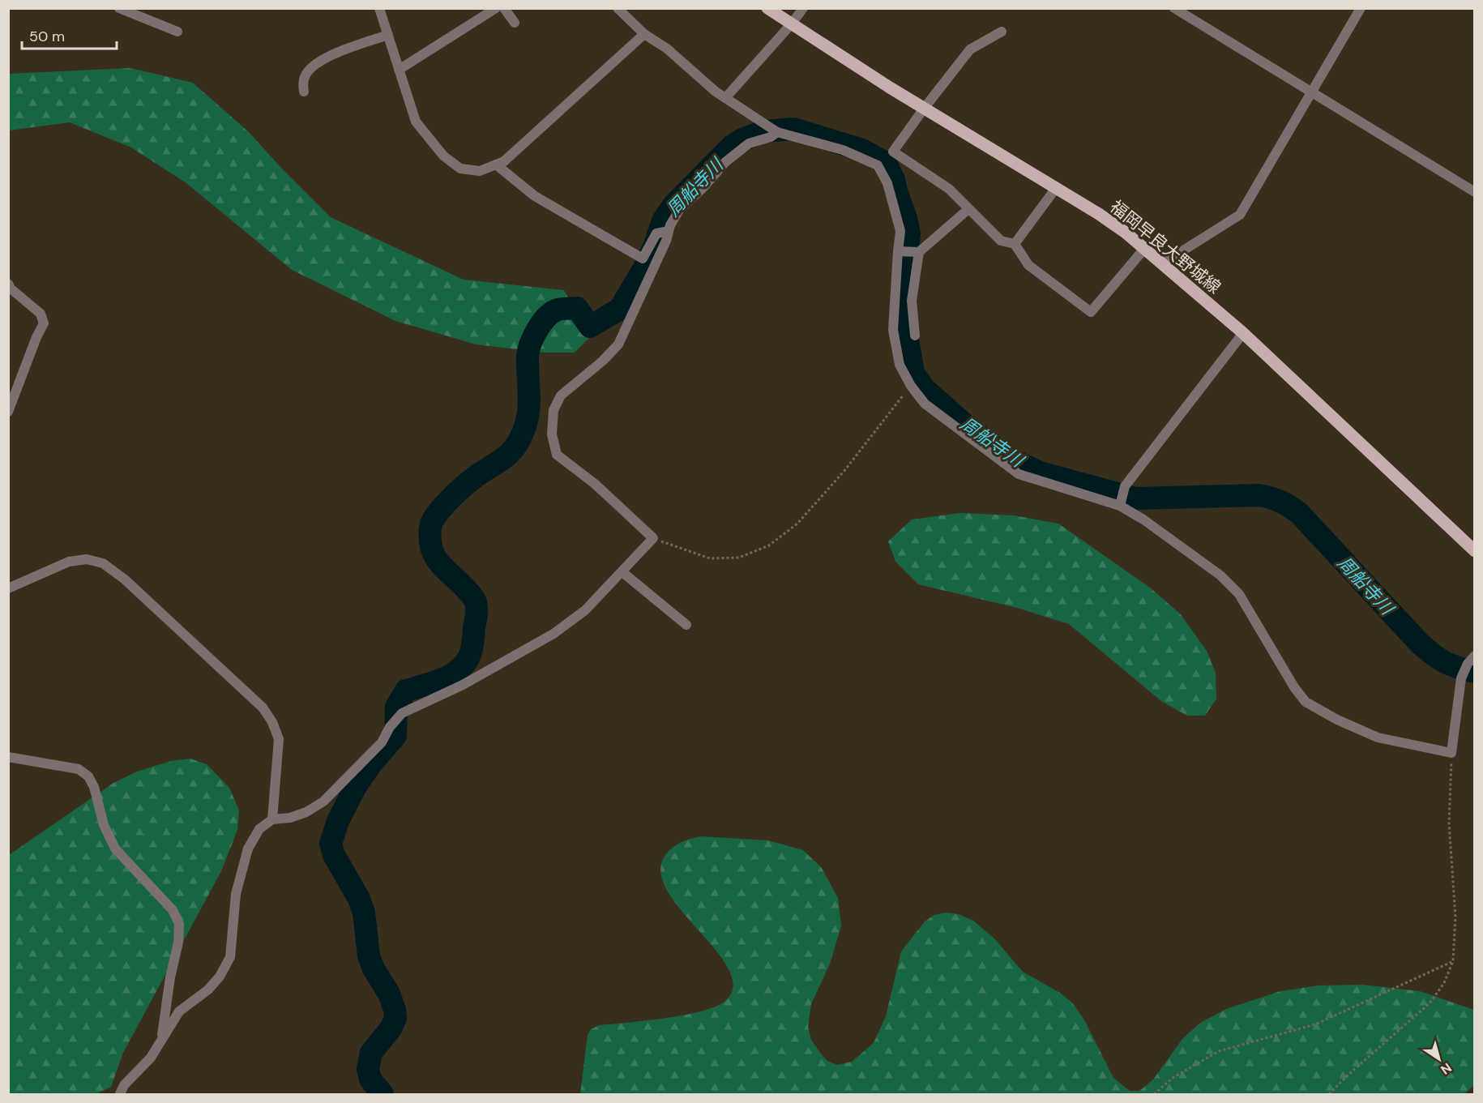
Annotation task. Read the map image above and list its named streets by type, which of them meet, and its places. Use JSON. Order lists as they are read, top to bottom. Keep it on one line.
{"streets":{"main road":["福岡早良大野城線"]},"water":["周船寺川"],"scale_bar":"50 m","north":"bottom right"}
